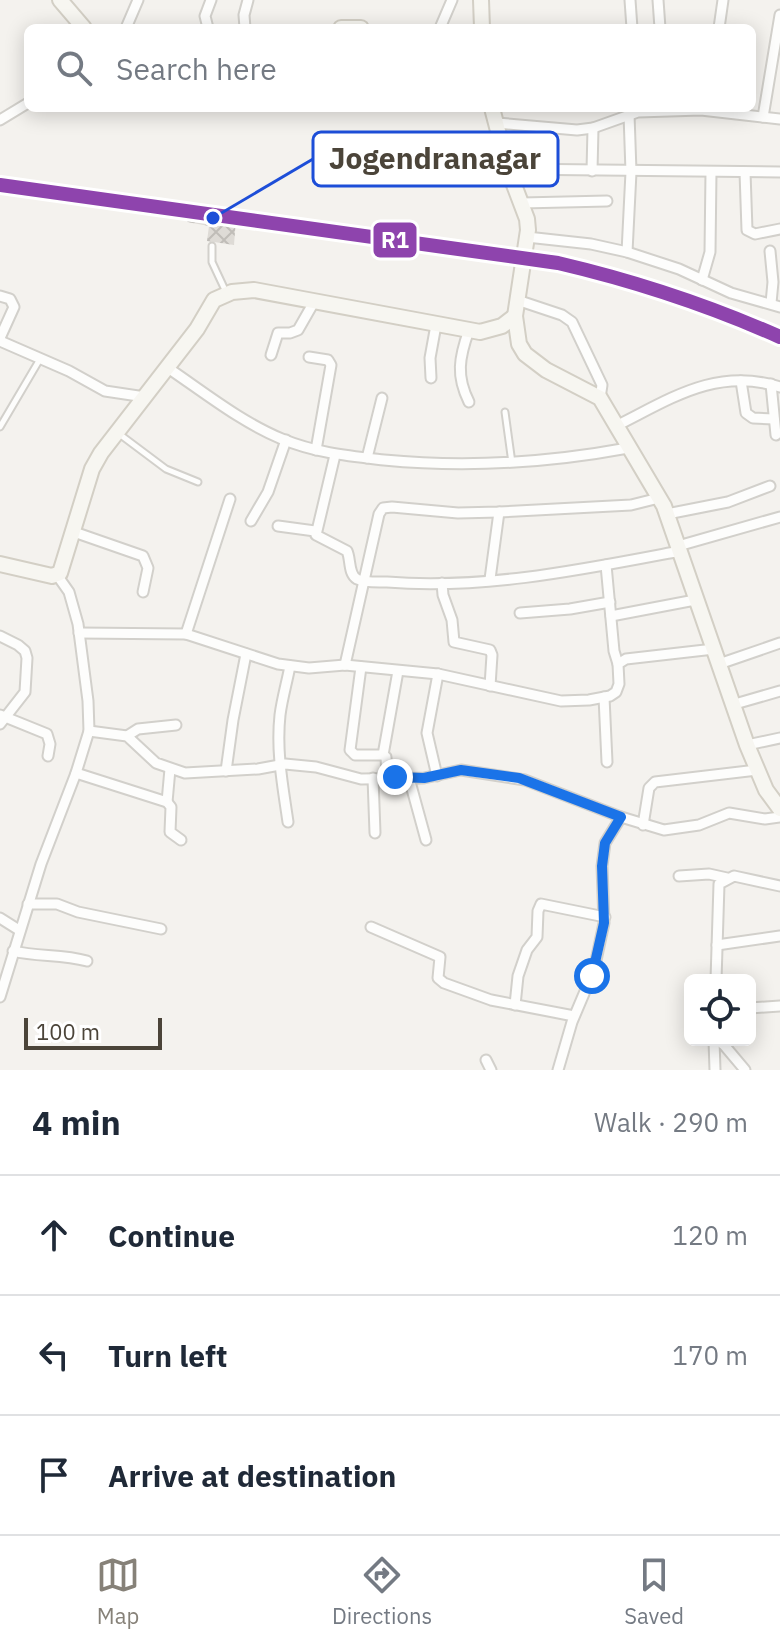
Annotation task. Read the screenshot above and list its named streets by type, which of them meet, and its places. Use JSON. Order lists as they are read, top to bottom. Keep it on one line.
{"places":["Jogendranagar"],"lines":["transit line R1"],"scale_bar":"100 m","page":{"search":"Search here","scale":"100 m","heading":["4 min","Walk · 290 m"],"list":[["Continue","120 m"],["Turn left","170 m"],"Arrive at destination"],"nav":["Map","Directions","Saved"]}}
